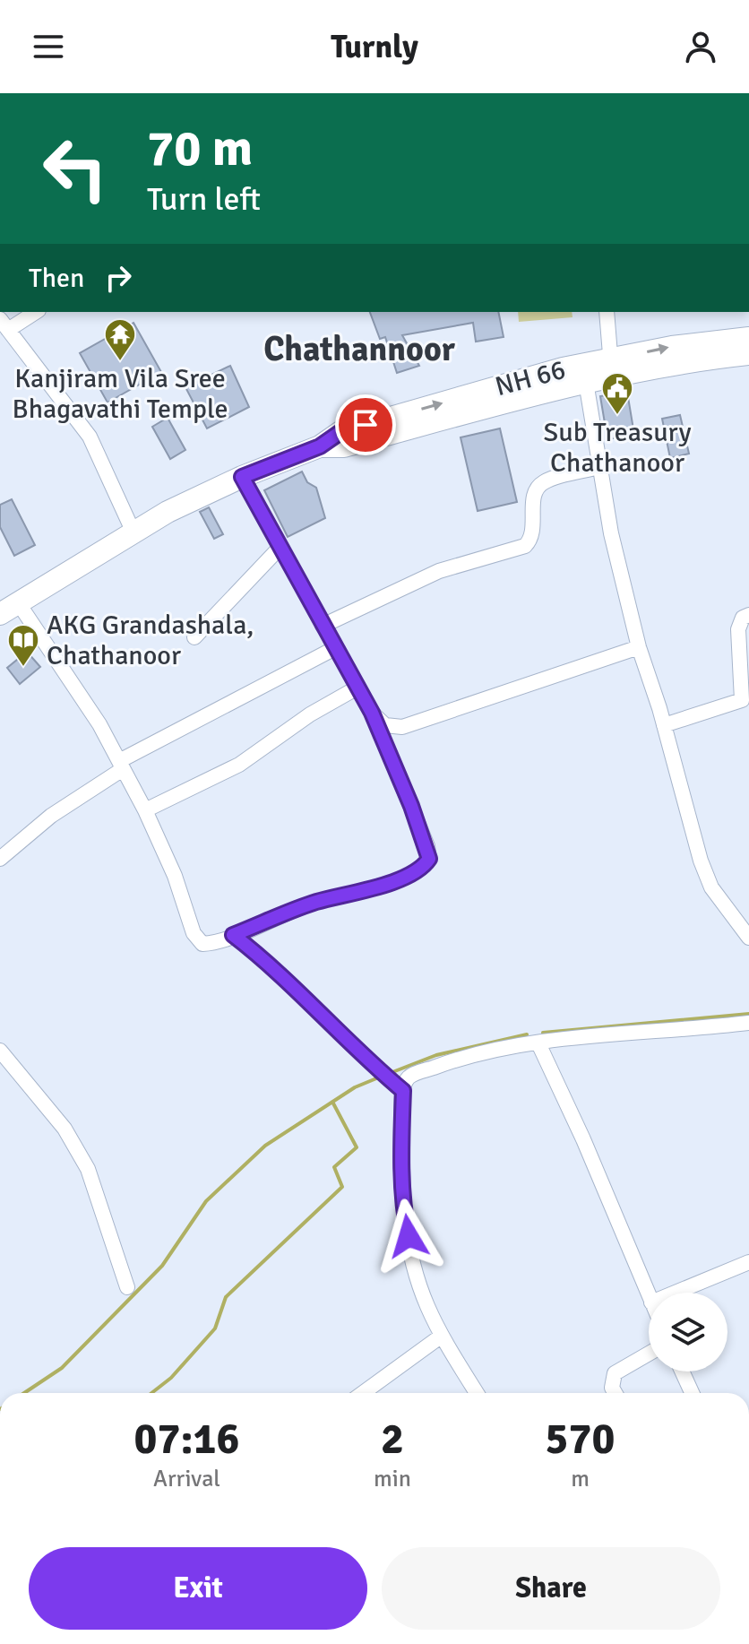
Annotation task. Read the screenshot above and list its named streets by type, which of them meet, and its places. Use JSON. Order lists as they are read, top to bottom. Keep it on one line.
{"streets":{"highway":["NH 66"]},"districts":["Chathannoor"],"places":{"temple":["Kanjiram Vila Sree Bhagavathi Temple"],"public building":["Sub Treasury Chathanoor"],"library":["AKG Grandashala, Chathanoor"]},"page":{"header":"Turnly","turn":["70 m","Turn left"],"then":"Then","eta":["07:16","Arrival","2","min","570","m"],"buttons":["Exit","Share"]}}
